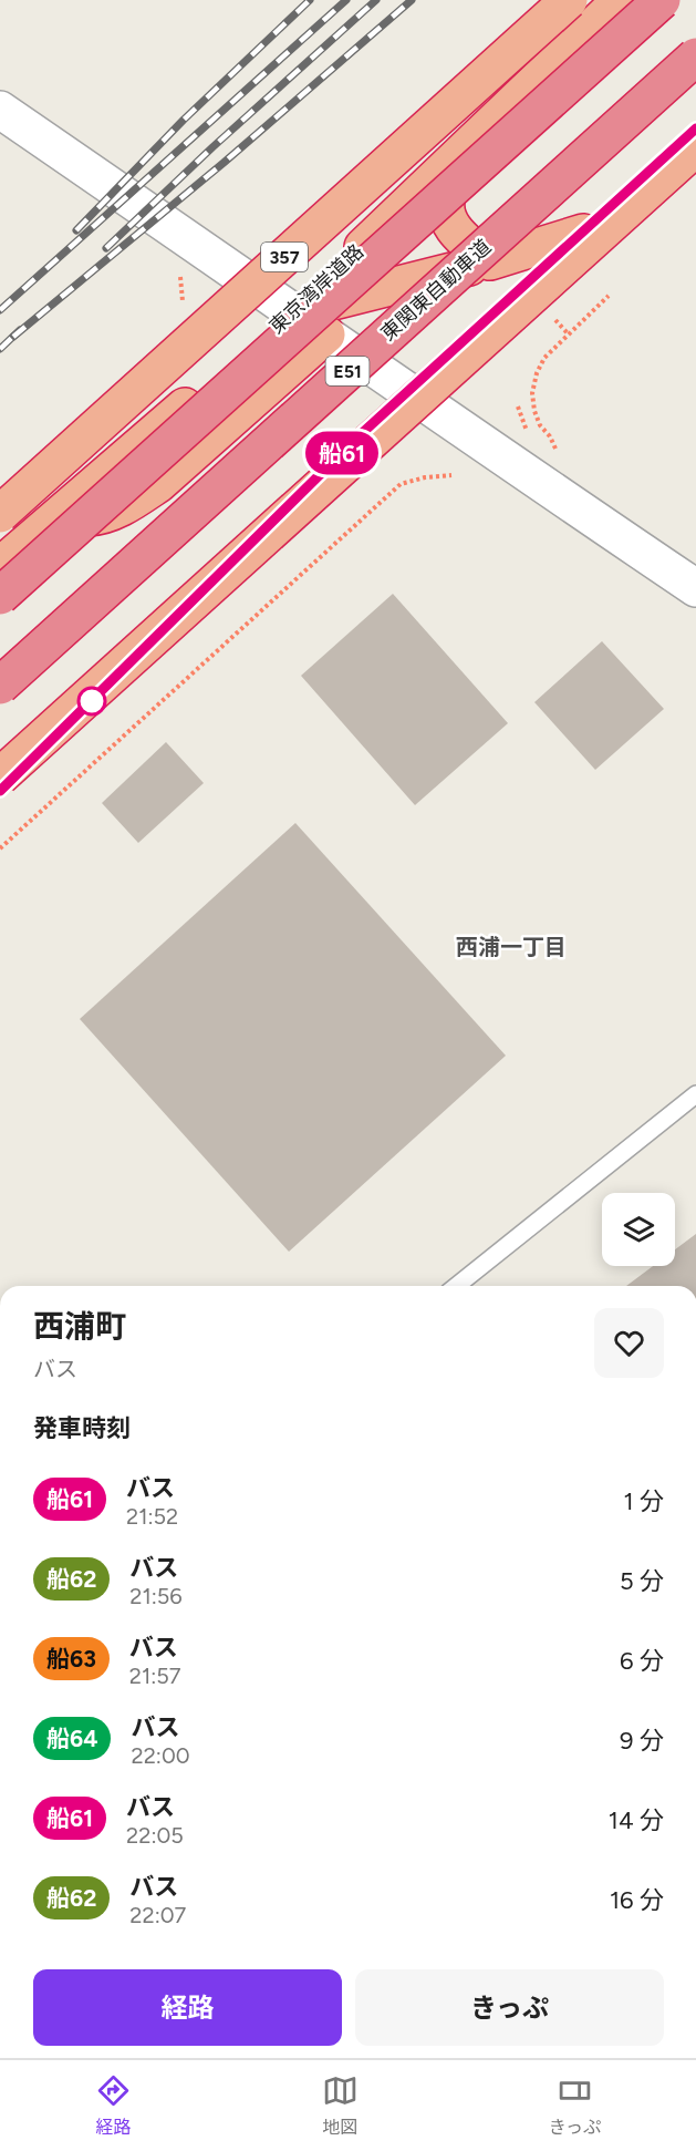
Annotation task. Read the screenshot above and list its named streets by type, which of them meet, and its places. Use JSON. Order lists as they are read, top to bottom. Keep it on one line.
{"streets":{"highway":["357","東京湾岸道路","東関東自動車道","E51"]},"districts":["西浦一丁目"],"lines":["bus line 船61"],"page":{"on_map":"船61","heading":[["西浦町","バス"],"発車時刻"],"list":[{"mark":"船61","name":"バス","note":"21:52","value":"1 分"},{"mark":"船62","name":"バス","note":"21:56","value":"5 分"},{"mark":"船63","name":"バス","note":"21:57","value":"6 分"},{"mark":"船64","name":"バス","note":"22:00","value":"9 分"},{"mark":"船61","name":"バス","note":"22:05","value":"14 分"},{"mark":"船62","name":"バス","note":"22:07","value":"16 分"}],"buttons":["経路","きっぷ"],"tabs":["経路","地図","きっぷ"]}}
